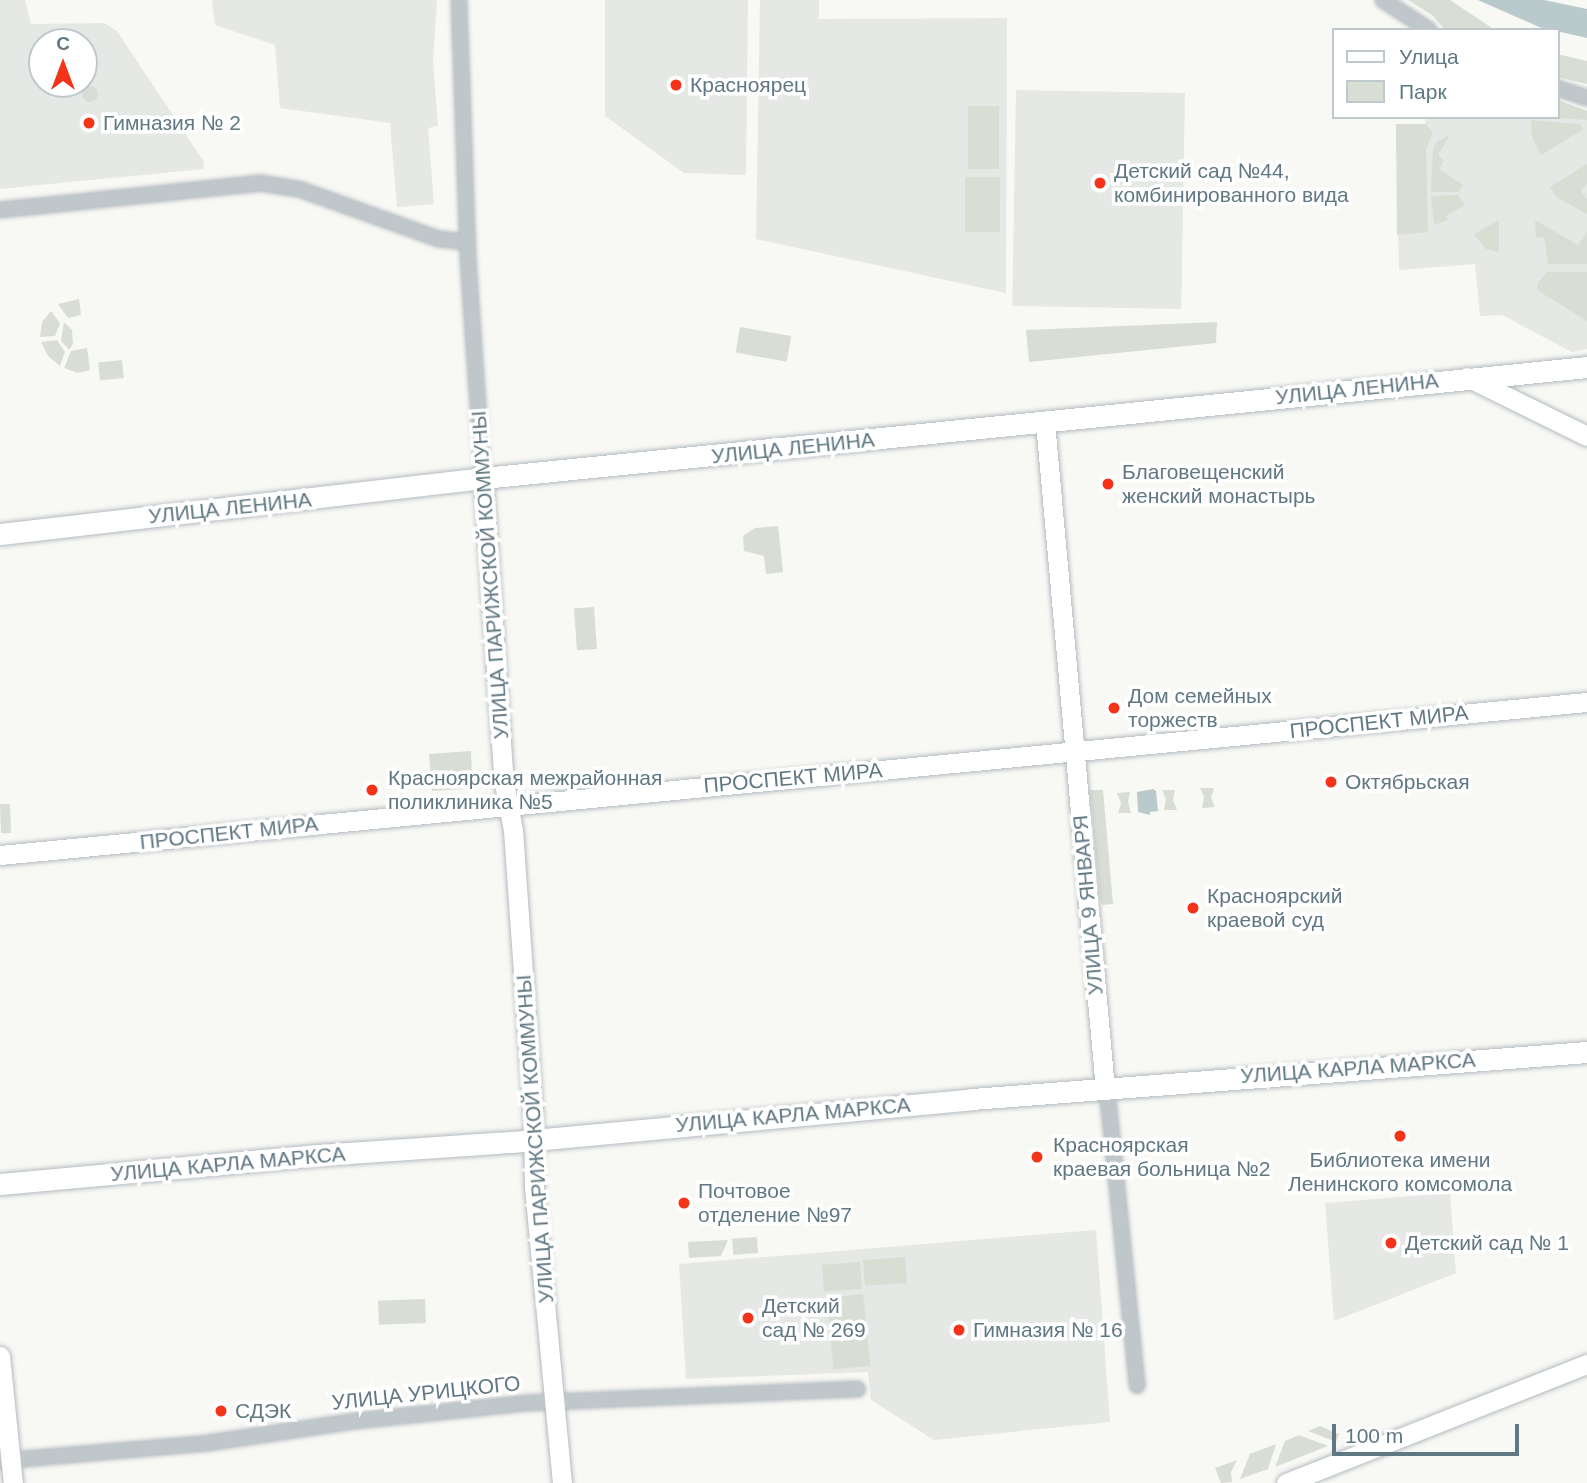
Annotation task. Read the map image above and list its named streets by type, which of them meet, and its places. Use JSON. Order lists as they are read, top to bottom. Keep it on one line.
{"streets":{"main road":["УЛИЦА ЛЕНИНА","УЛИЦА ПАРИЖСКОЙ КОММУНЫ","ПРОСПЕКТ МИРА","УЛИЦА 9 ЯНВАРЯ","УЛИЦА КАРЛА МАРКСА"],"street":["УЛИЦА УРИЦКОГО"]},"crossings":[["УЛИЦА ЛЕНИНА","УЛИЦА ПАРИЖСКОЙ КОММУНЫ"],["УЛИЦА ЛЕНИНА","УЛИЦА 9 ЯНВАРЯ"],["УЛИЦА ПАРИЖСКОЙ КОММУНЫ","ПРОСПЕКТ МИРА"],["УЛИЦА ПАРИЖСКОЙ КОММУНЫ","УЛИЦА КАРЛА МАРКСА"],["УЛИЦА ПАРИЖСКОЙ КОММУНЫ","УЛИЦА УРИЦКОГО"],["ПРОСПЕКТ МИРА","УЛИЦА 9 ЯНВАРЯ"],["УЛИЦА 9 ЯНВАРЯ","УЛИЦА КАРЛА МАРКСА"]],"places":["Красноярец","Гимназия № 2","Детский сад №44, комбинированного вида","Благовещенский женский монастырь","Дом семейных торжеств","Октябрьская","Красноярская межрайонная поликлиника №5","Красноярский краевой суд","Библиотека имени Ленинского комсомола","Красноярская краевая больница №2","Почтовое отделение №97","Детский сад № 1","Детский сад № 269","Гимназия № 16","СДЭК"],"legend":["Улица","Парк"],"scale_bar":"100 m","north":"top"}
